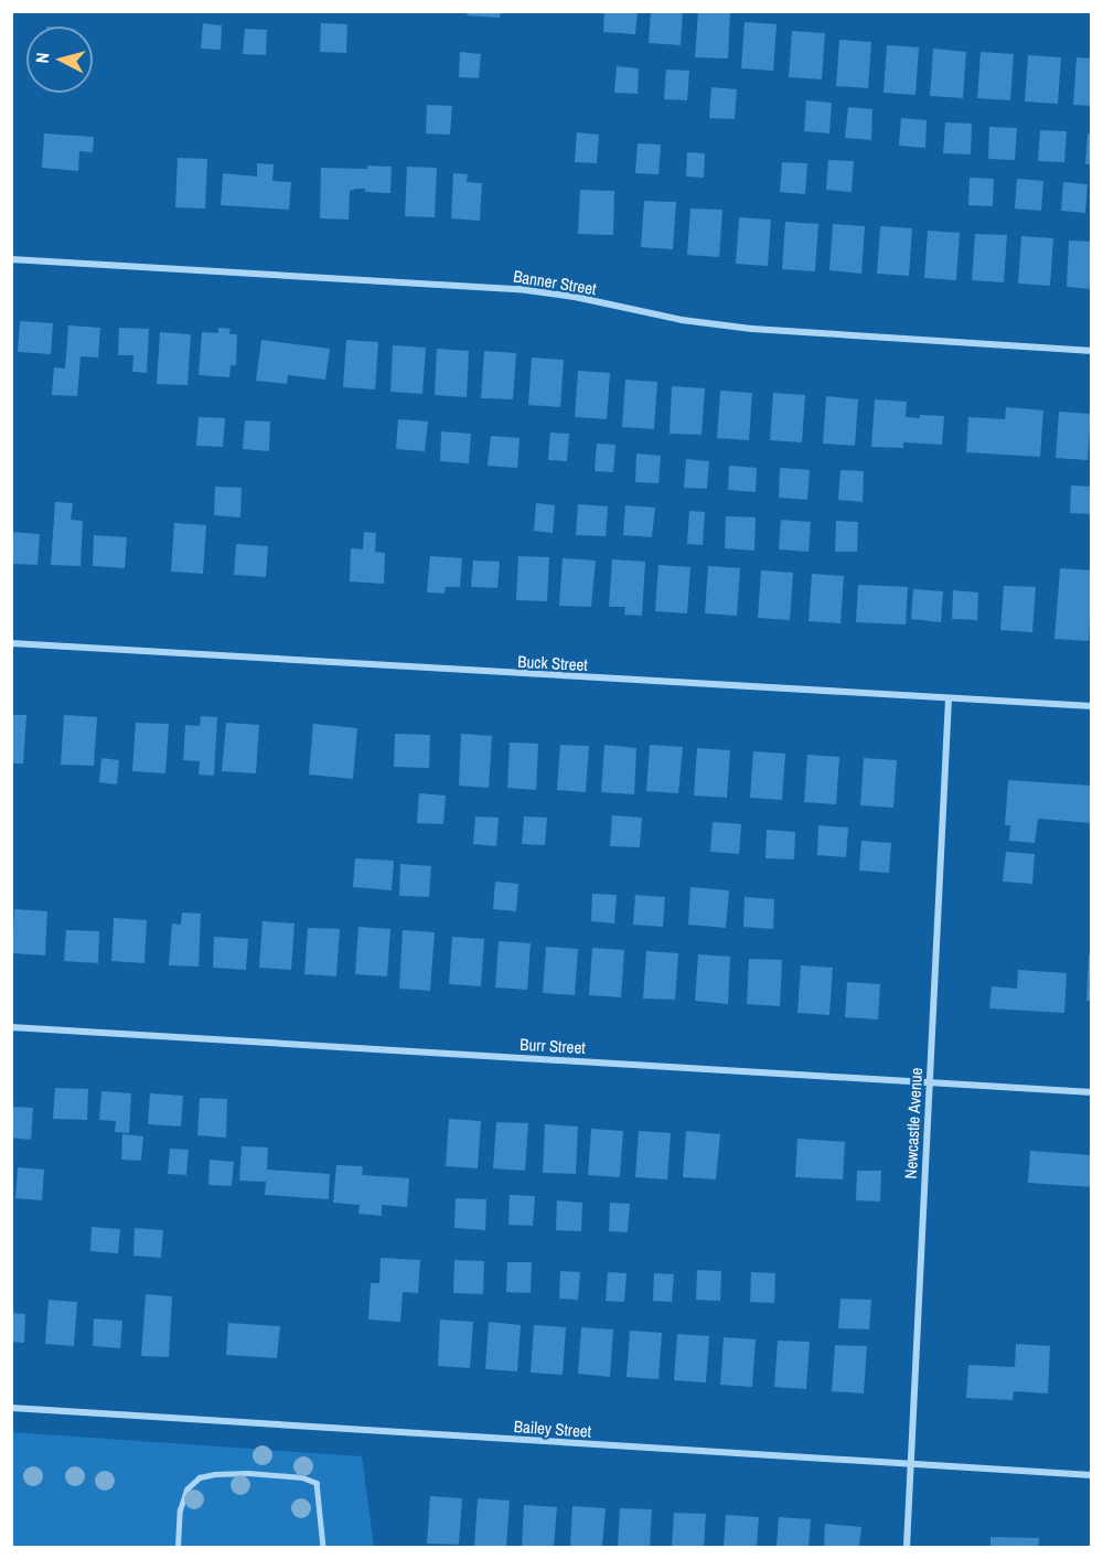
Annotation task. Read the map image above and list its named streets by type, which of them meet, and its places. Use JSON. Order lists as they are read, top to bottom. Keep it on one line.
{"streets":{"street":["Banner Street","Buck Street","Burr Street","Newcastle Avenue","Bailey Street"]},"crossings":[["Buck Street","Newcastle Avenue"],["Burr Street","Newcastle Avenue"],["Newcastle Avenue","Bailey Street"]],"north":"left"}
